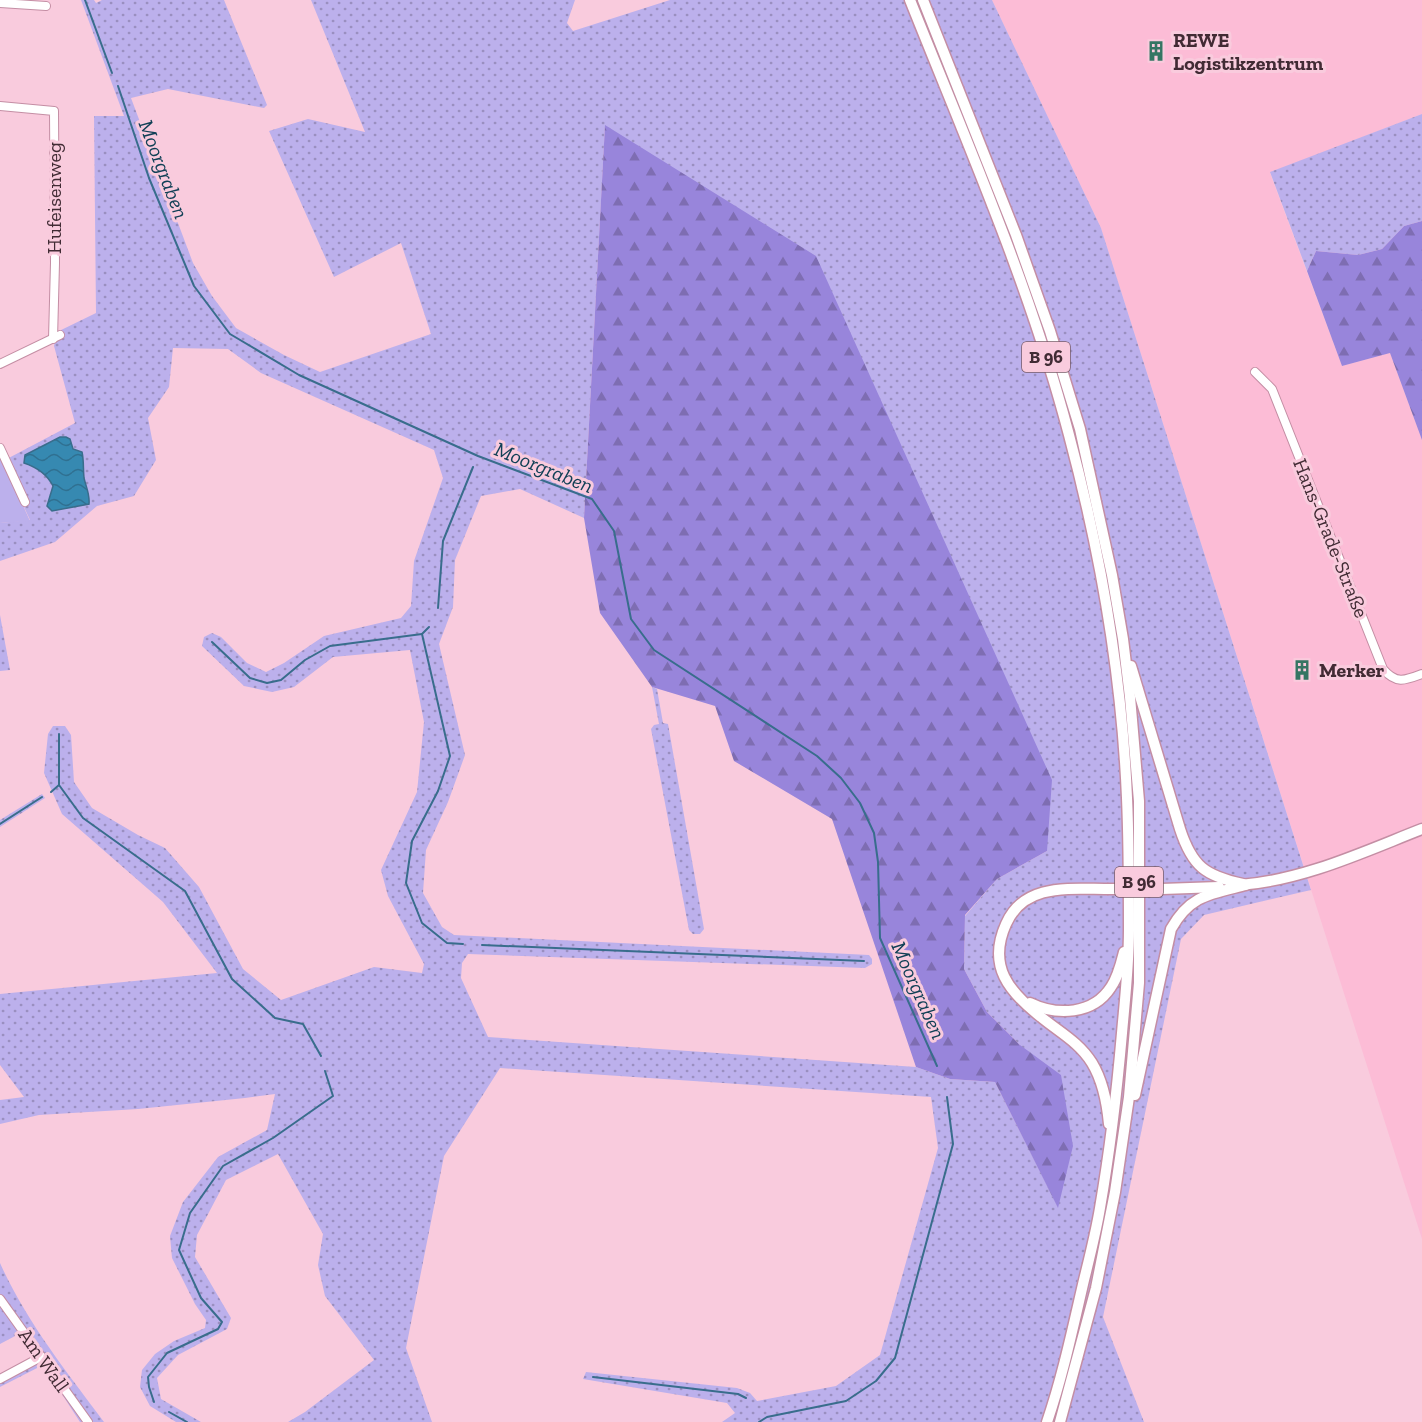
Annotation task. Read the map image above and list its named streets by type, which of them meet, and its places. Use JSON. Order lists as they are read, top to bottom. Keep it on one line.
{"streets":{"highway":["B 96"],"street":["Hufeisenweg","Hans-Grade-Straße","Am Wall"]},"water":["Moorgraben"],"places":{"building":["REWE Logistikzentrum","Merker"]}}
